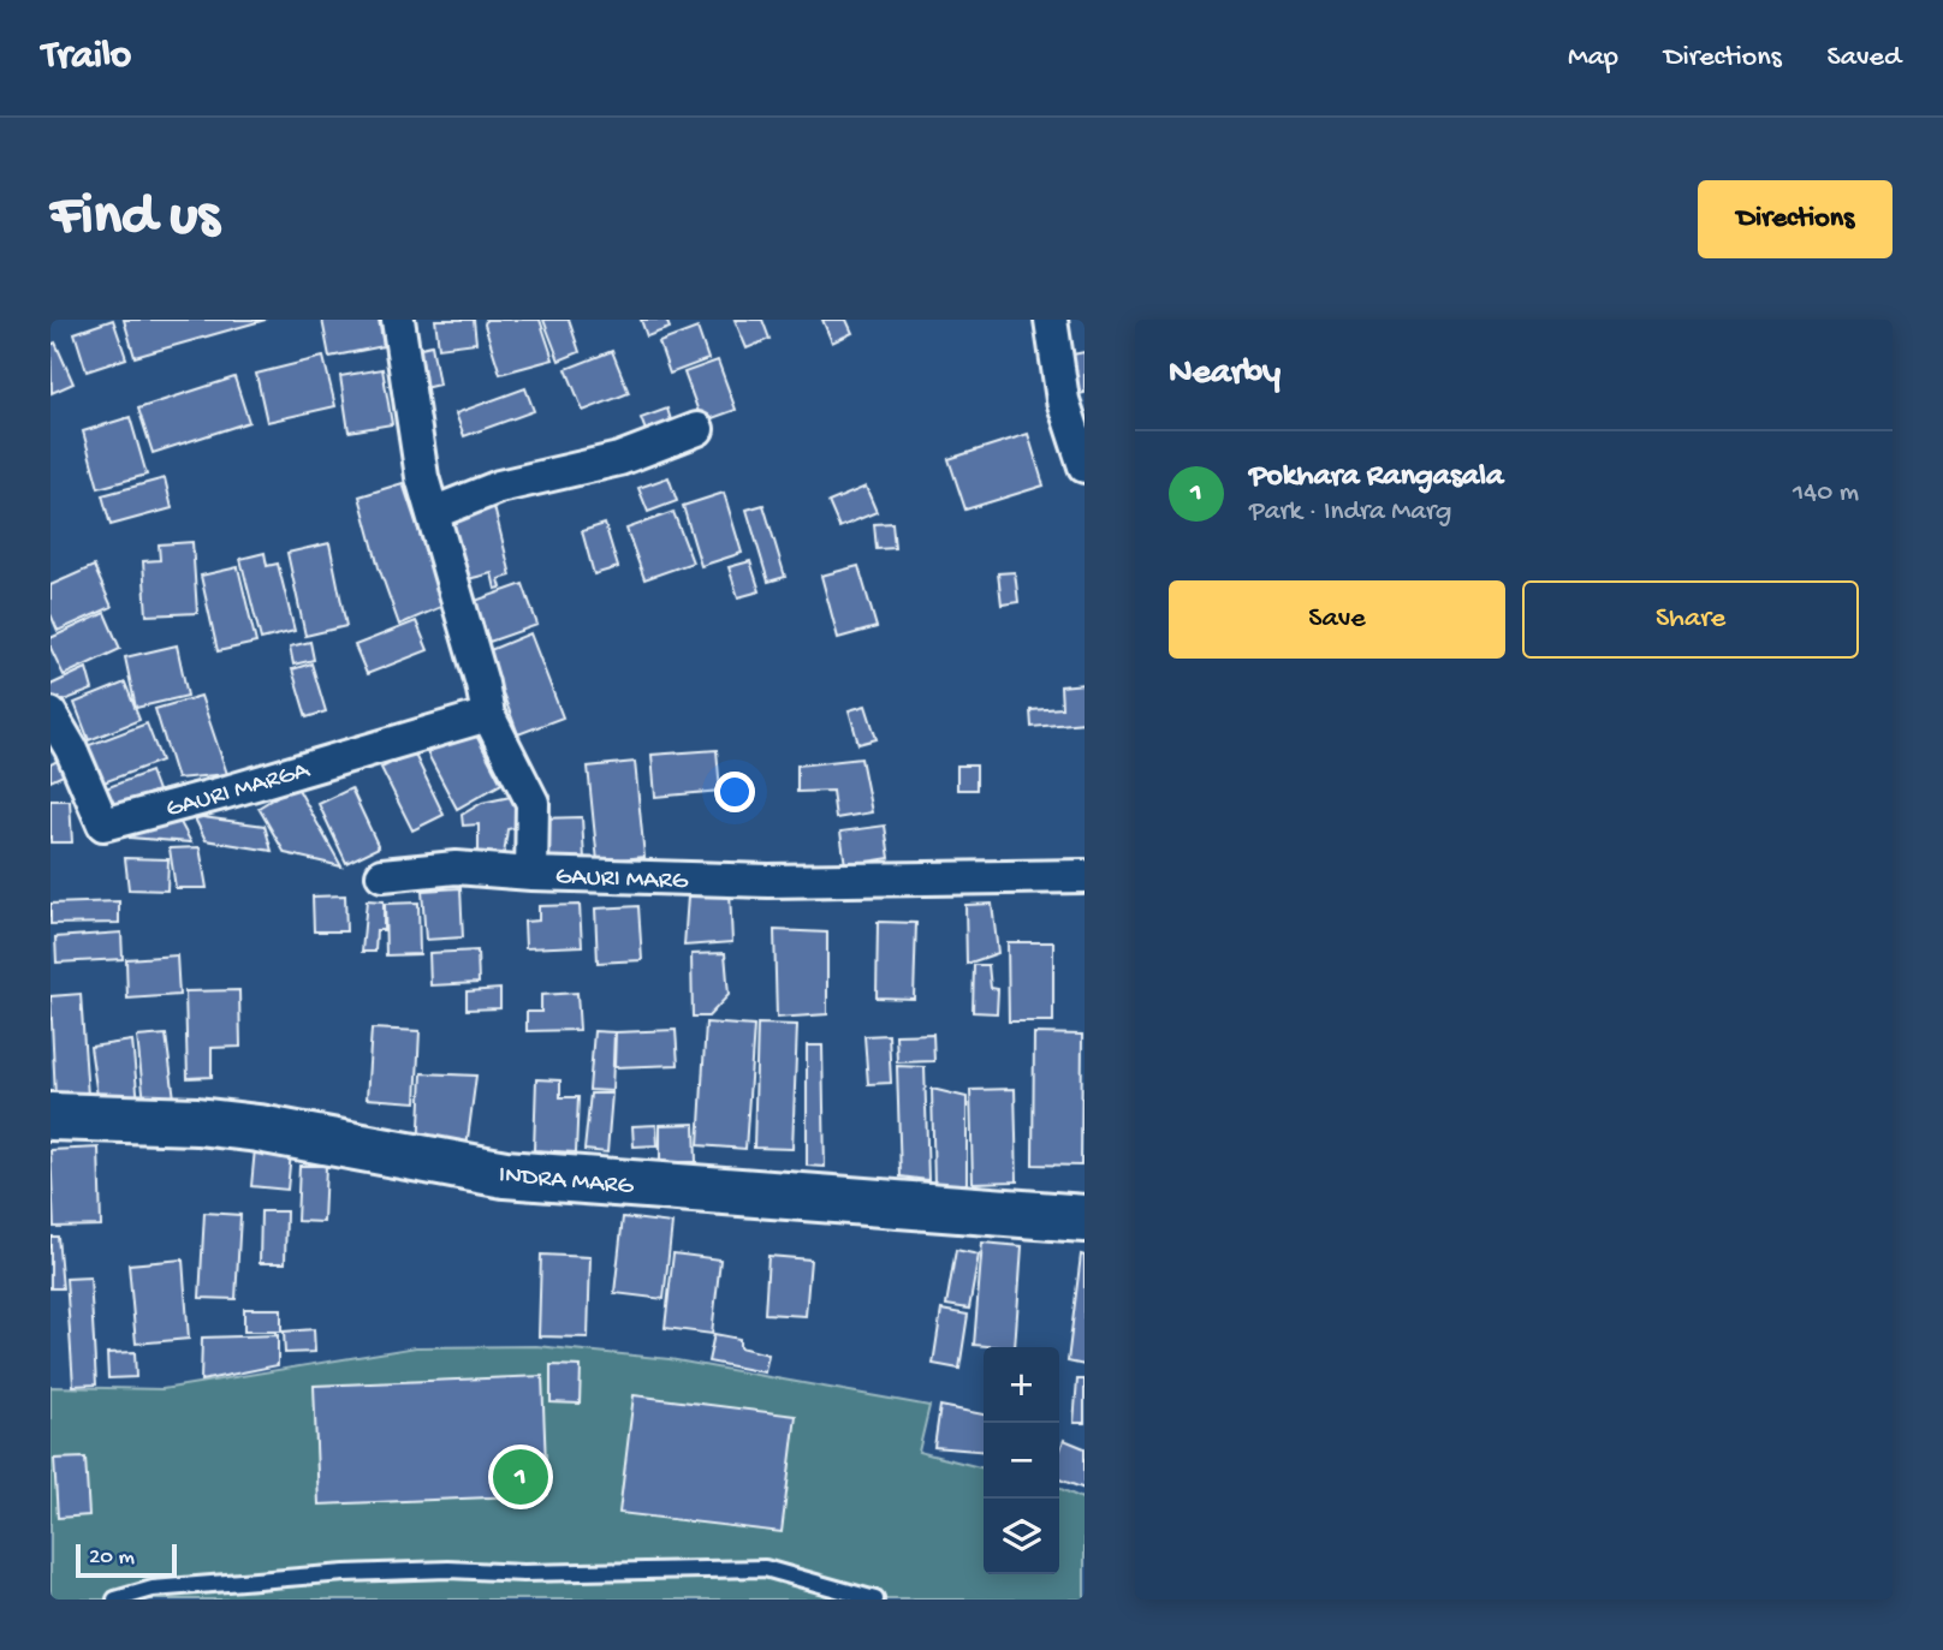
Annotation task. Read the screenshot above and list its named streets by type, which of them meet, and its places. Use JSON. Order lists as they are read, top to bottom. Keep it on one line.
{"streets":{"main road":["INDRA MARG"],"street":["GAURI MARGA","GAURI MARG"]},"crossings":[["GAURI MARGA","GAURI MARG"]],"scale_bar":"20 m","page":{"header":"Trailo","nav":["Map","Directions","Saved"],"buttons":["Directions",["Save","Share"]],"title":"Find us","heading":"Nearby","list":[{"mark":"1","name":"Pokhara Rangasala","note":"Park · Indra Marg","value":"140 m"}],"map_buttons":["+","−"],"pins":"1","scale":"20 m"}}
